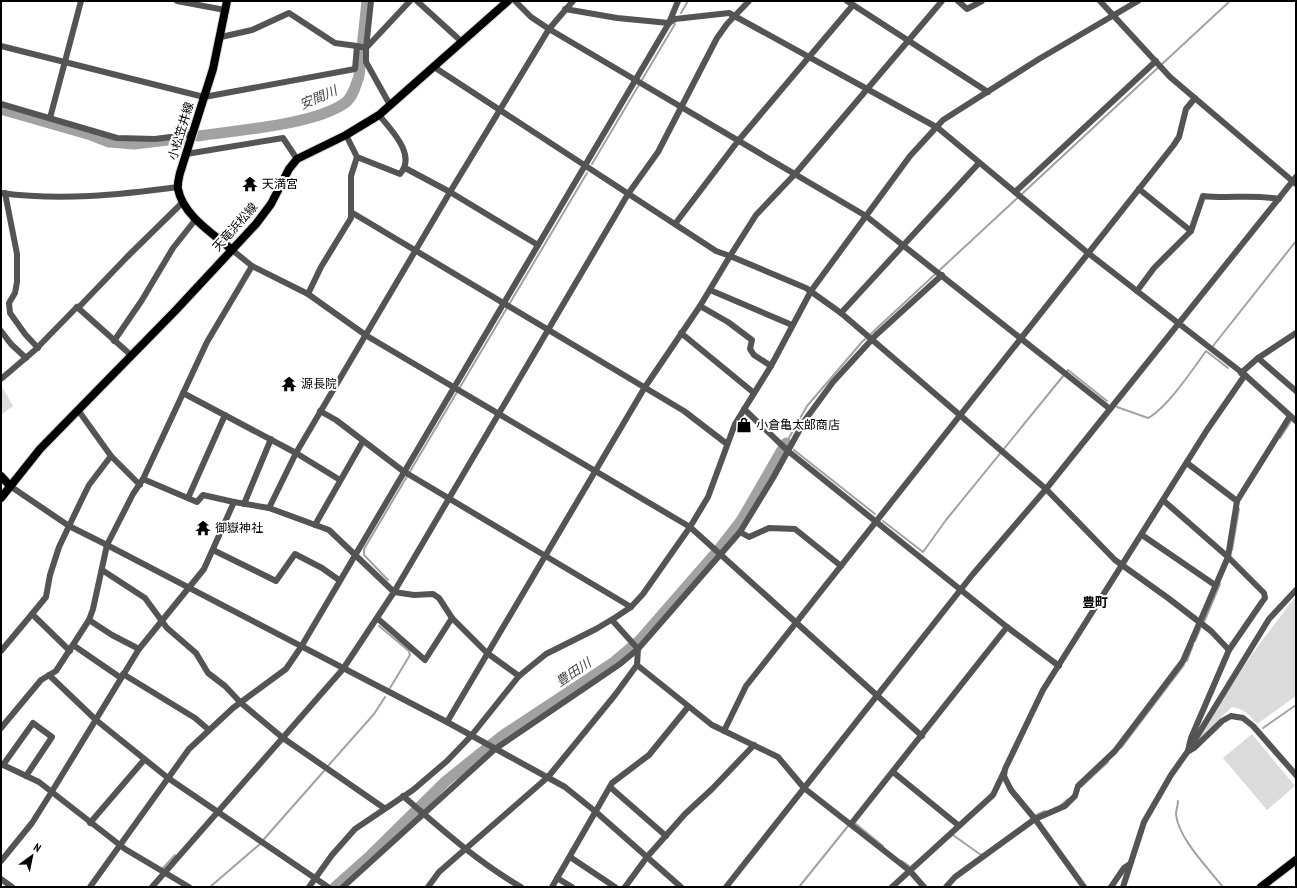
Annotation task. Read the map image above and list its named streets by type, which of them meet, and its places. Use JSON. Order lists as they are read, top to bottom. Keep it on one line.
{"streets":{"main road":["小松笠井線","天竜浜松線"]},"crossings":[["小松笠井線","天竜浜松線"]],"districts":["豊町"],"water":["安間川","豊田川"],"places":{"temple":["天満宮","源長院","御嶽神社"],"shop":["小倉亀太郎商店"]},"north":"top right"}
